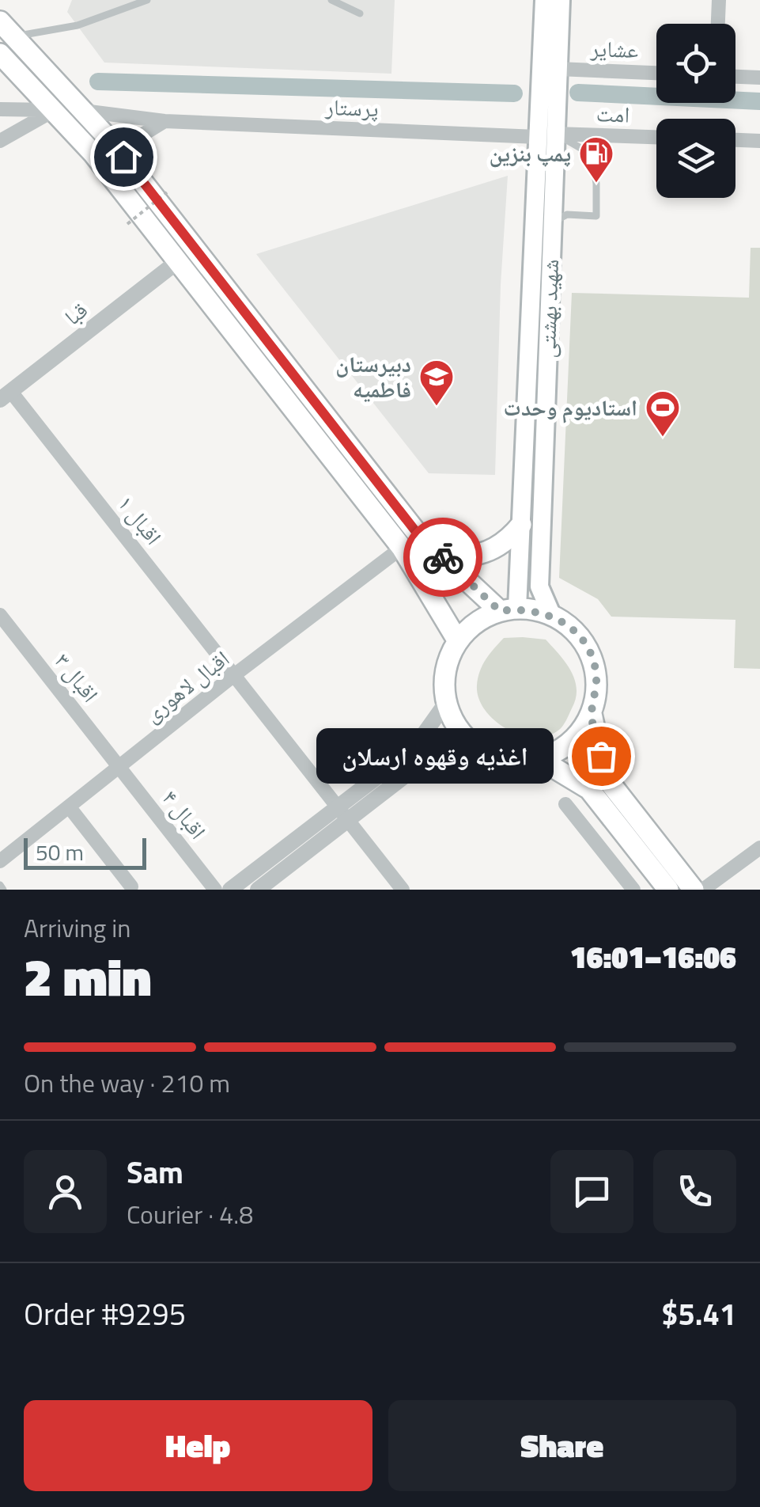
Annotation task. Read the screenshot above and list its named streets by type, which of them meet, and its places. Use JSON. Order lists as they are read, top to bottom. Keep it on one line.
{"streets":{"main road":["شهید بهشتی"],"street":["عشایر","پرستار","امت","قبا","اقبال ۱","اقبال ۳","اقبال لاهوری","اقبال ۴"]},"crossings":[["عشایر","شهید بهشتی"],["پرستار","امت"],["پرستار","شهید بهشتی"],["امت","شهید بهشتی"],["قبا","اقبال ۱"],["اقبال ۱","اقبال لاهوری"],["اقبال ۳","اقبال لاهوری"],["اقبال ۳","اقبال ۴"],["اقبال لاهوری","اقبال ۴"]],"places":{"fuel station":["پمپ بنزین"],"school or university":["دبیرستان فاطمیه"],"sports":["استادیوم وحدت"],"other":["اغذیه وقهوه ارسلان"]},"scale_bar":"50 m","page":{"bubble":"اغذیه وقهوه ارسلان","scale":"50 m","heading":["2 min","Arriving in","16:01–16:06"],"panel":["Sam","Courier · 4.8","Order #9295","$5.41"],"bar":"On the way · 210 m","buttons":["Help","Share"]}}
